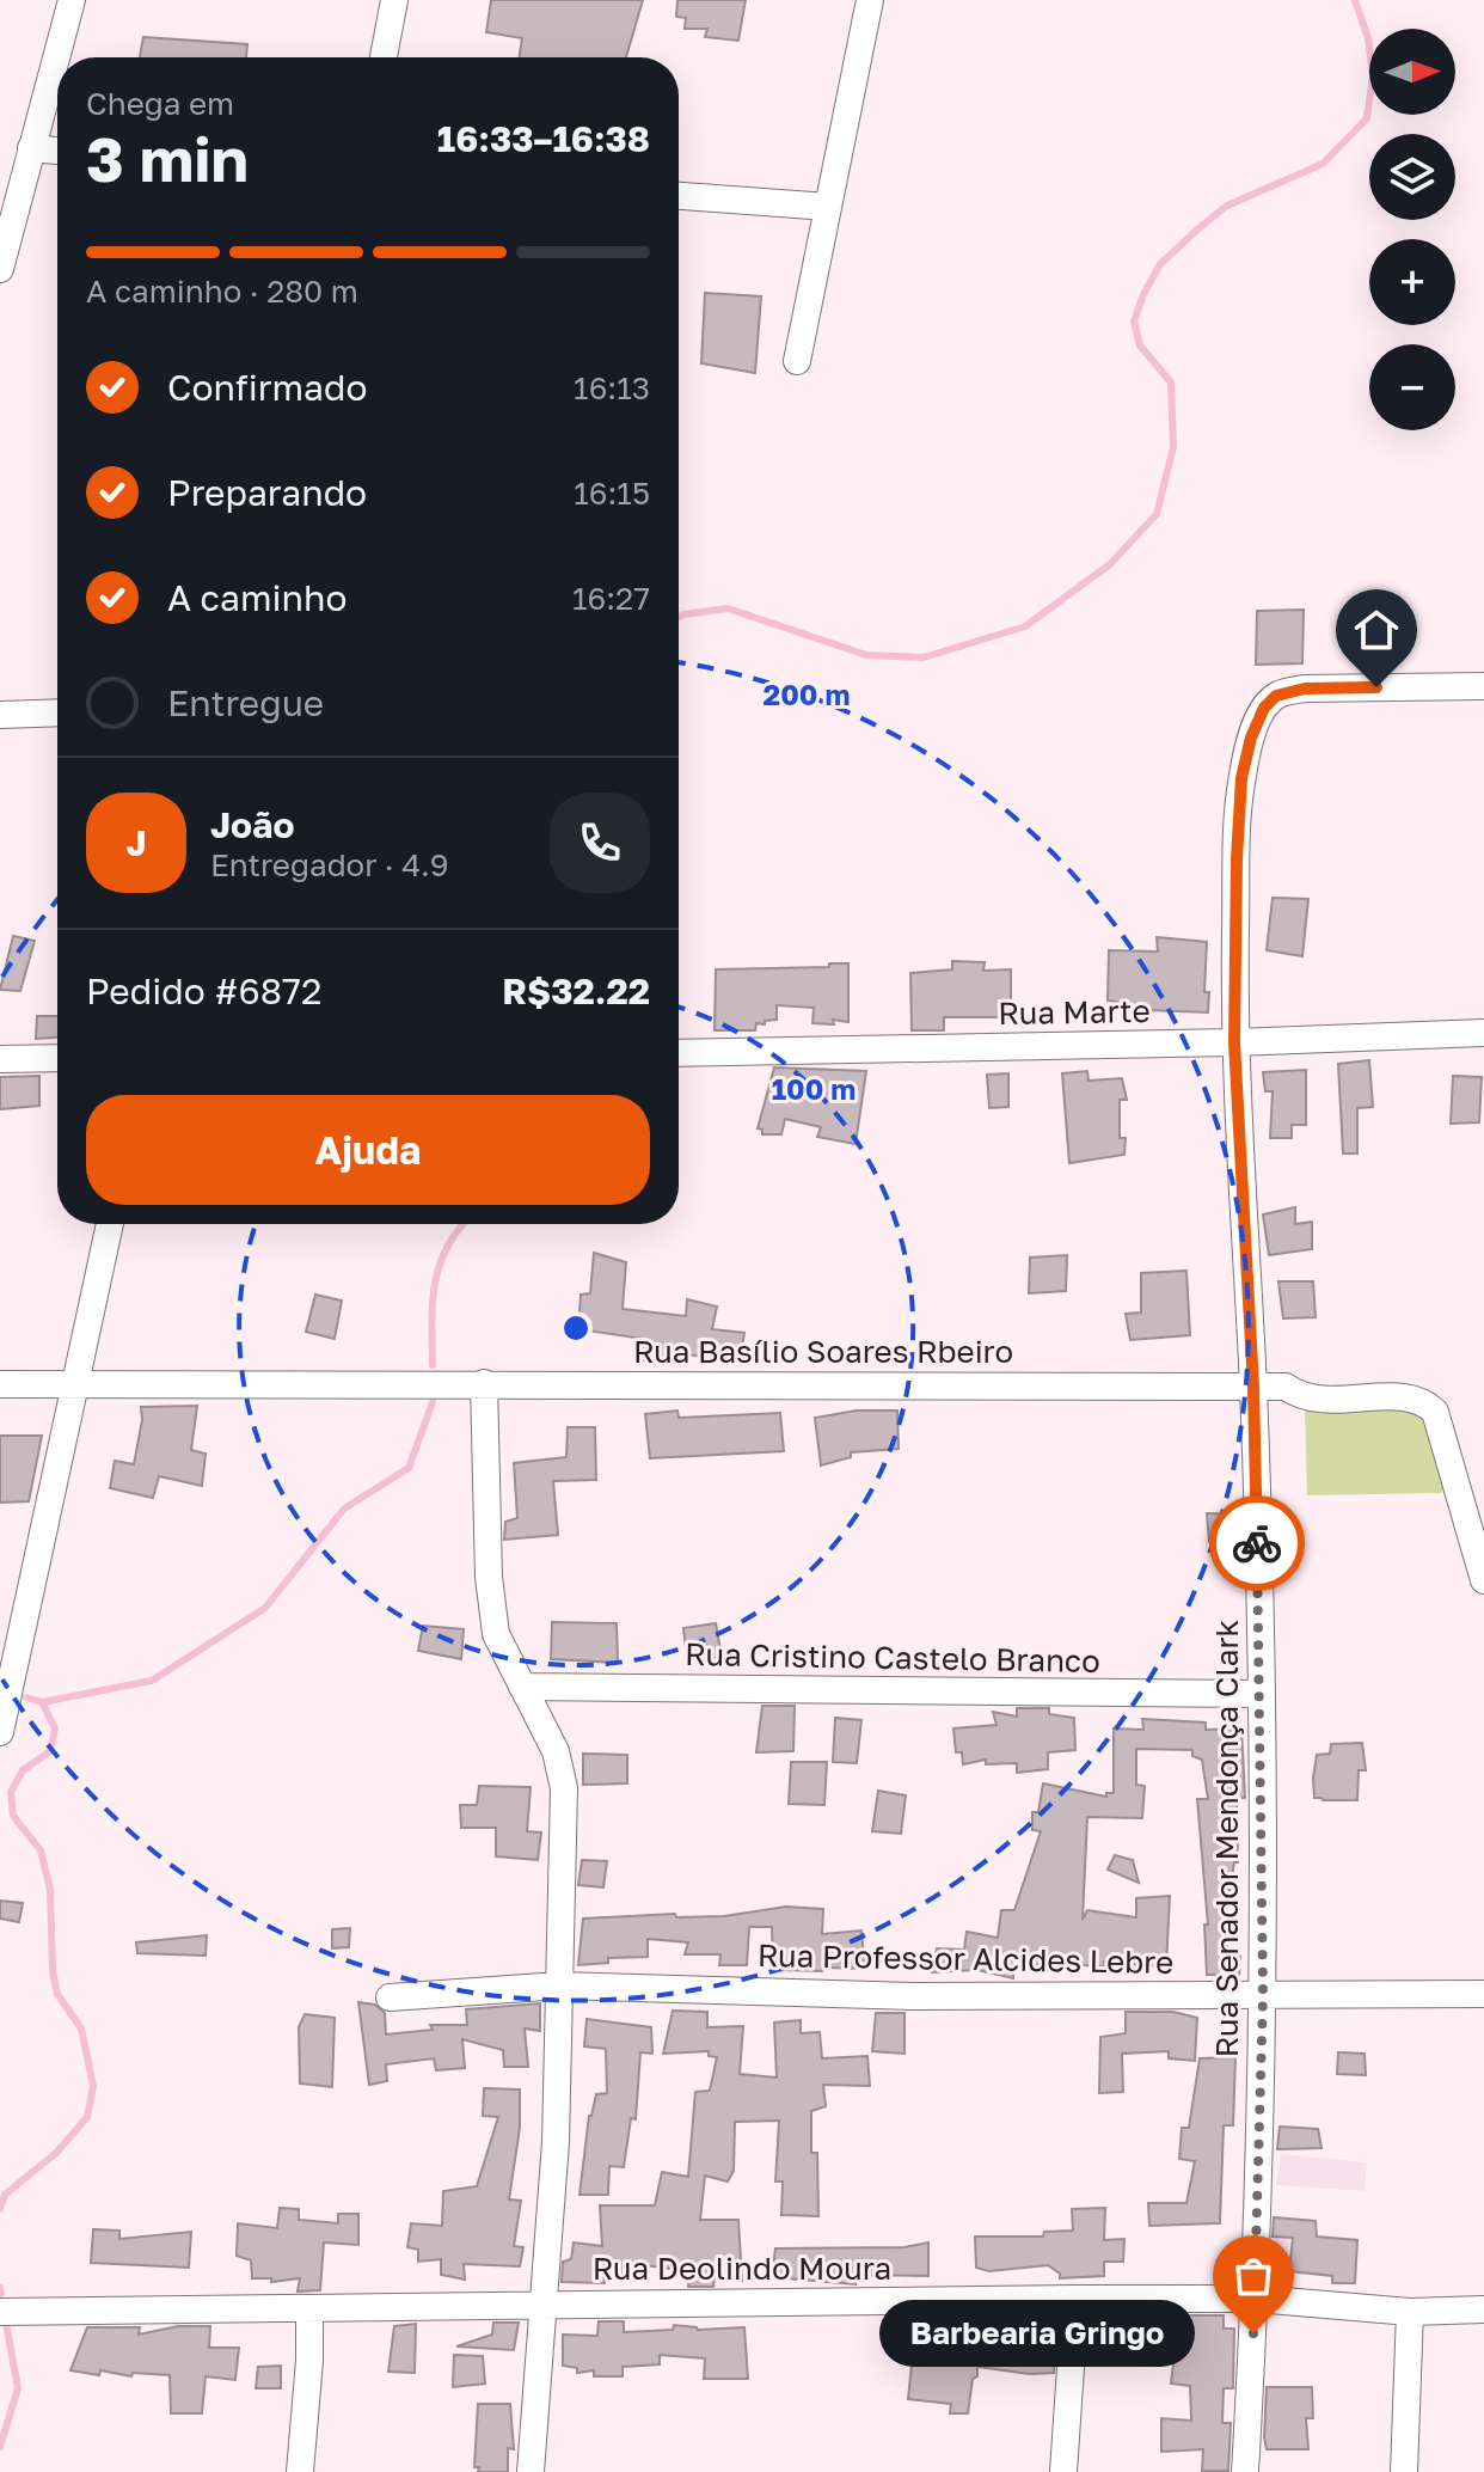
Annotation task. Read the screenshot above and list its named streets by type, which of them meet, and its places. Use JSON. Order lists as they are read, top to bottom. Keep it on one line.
{"streets":{"street":["Rua Marte","Rua Basílio Soares Rbeiro","Rua Cristino Castelo Branco","Rua Senador Mendonça Clark","Rua Professor Alcides Lebre","Rua Deolindo Moura"]},"crossings":[["Rua Marte","Rua Senador Mendonça Clark"],["Rua Basílio Soares Rbeiro","Rua Senador Mendonça Clark"],["Rua Cristino Castelo Branco","Rua Senador Mendonça Clark"],["Rua Senador Mendonça Clark","Rua Professor Alcides Lebre"],["Rua Senador Mendonça Clark","Rua Deolindo Moura"]],"places":["Barbearia Gringo"],"north":"right","page":{"map_buttons":["+","−"],"heading":["3 min","Chega em","16:33–16:38"],"panel":["João","Entregador · 4.9","Pedido #6872","R$32.22"],"bar":"A caminho · 280 m","list":[["Confirmado","16:13"],["Preparando","16:15"],["A caminho","16:27"],"Entregue"],"round":"J","buttons":"Ajuda","bubble":"Barbearia Gringo"},"rings":["200 m","100 m"]}
